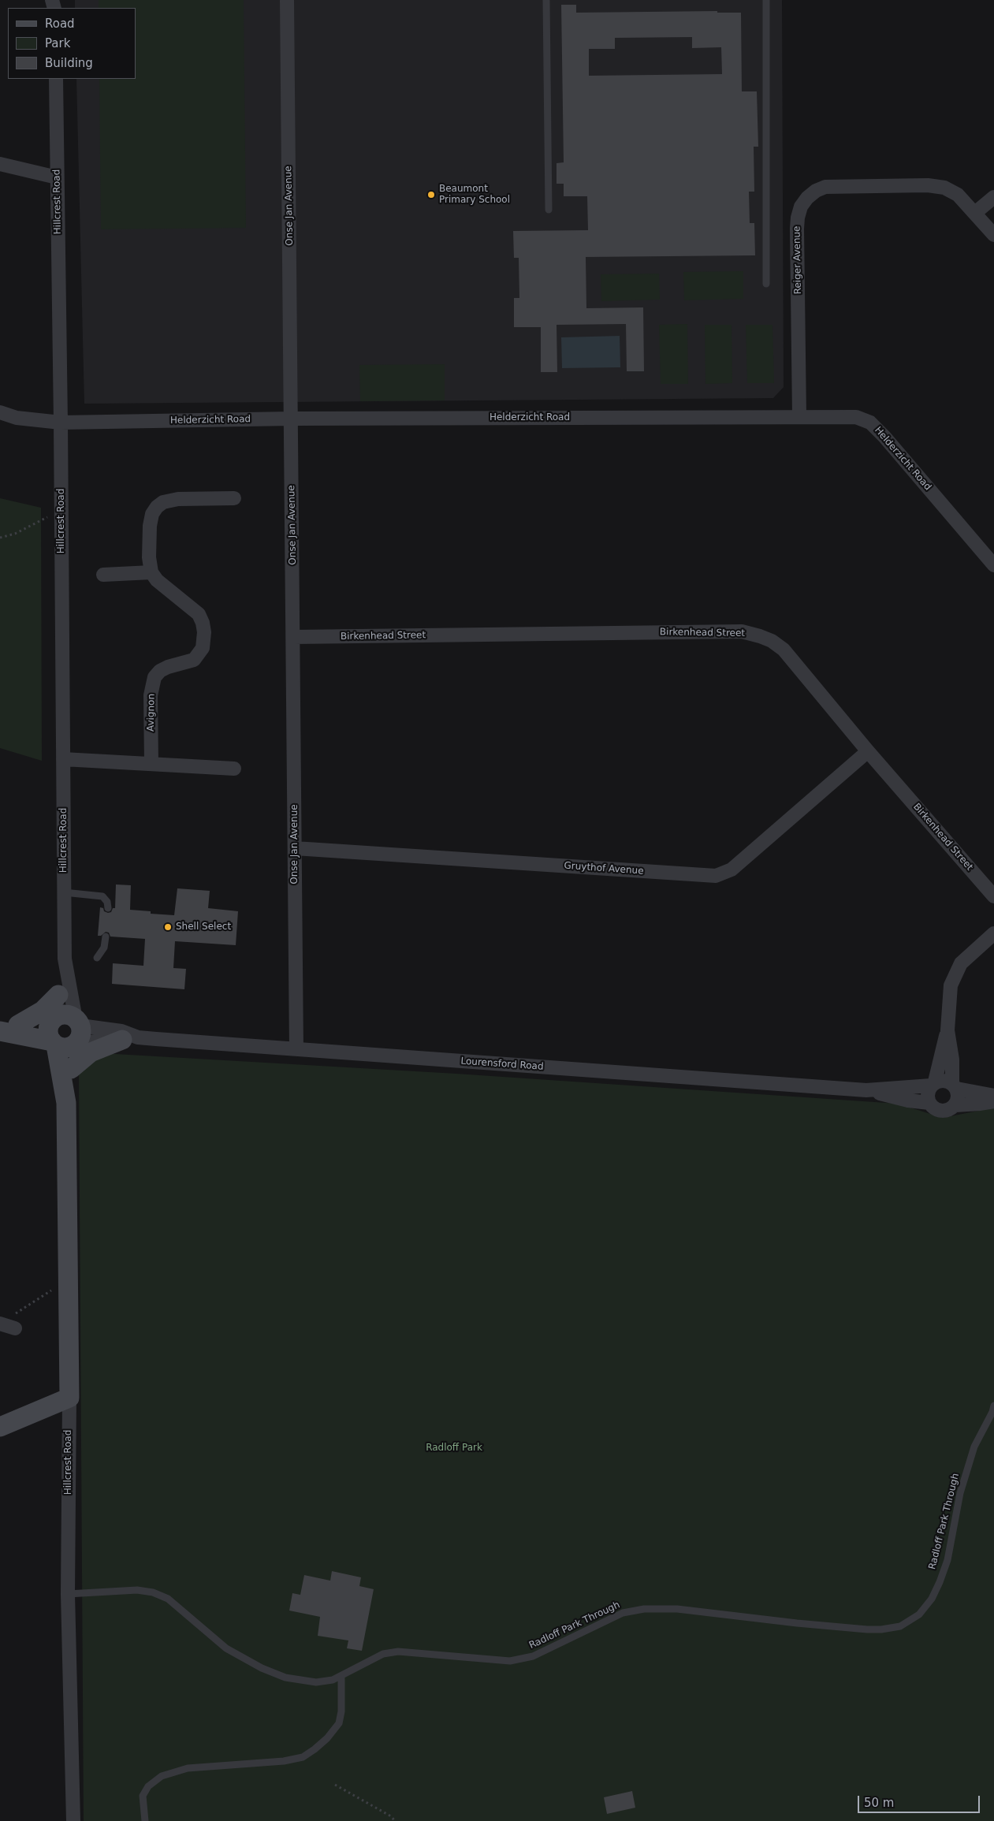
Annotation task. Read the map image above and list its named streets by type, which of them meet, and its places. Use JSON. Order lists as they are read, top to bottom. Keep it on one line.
{"streets":{"street":["Hillcrest Road","Onse Jan Avenue","Reiger Avenue","Helderzicht Road","Birkenhead Street","Avignon","Gruythof Avenue","Lourensford Road"],"lane":["Radloff Park Through"]},"crossings":[["Hillcrest Road","Helderzicht Road"],["Hillcrest Road","Lourensford Road"],["Hillcrest Road","Radloff Park Through"],["Onse Jan Avenue","Helderzicht Road"],["Onse Jan Avenue","Birkenhead Street"],["Onse Jan Avenue","Gruythof Avenue"],["Onse Jan Avenue","Lourensford Road"],["Reiger Avenue","Helderzicht Road"],["Birkenhead Street","Gruythof Avenue"]],"parks":["Radloff Park"],"places":["Beaumont Primary School","Shell Select"],"legend":["Road","Park","Building"],"scale_bar":"50 m"}
